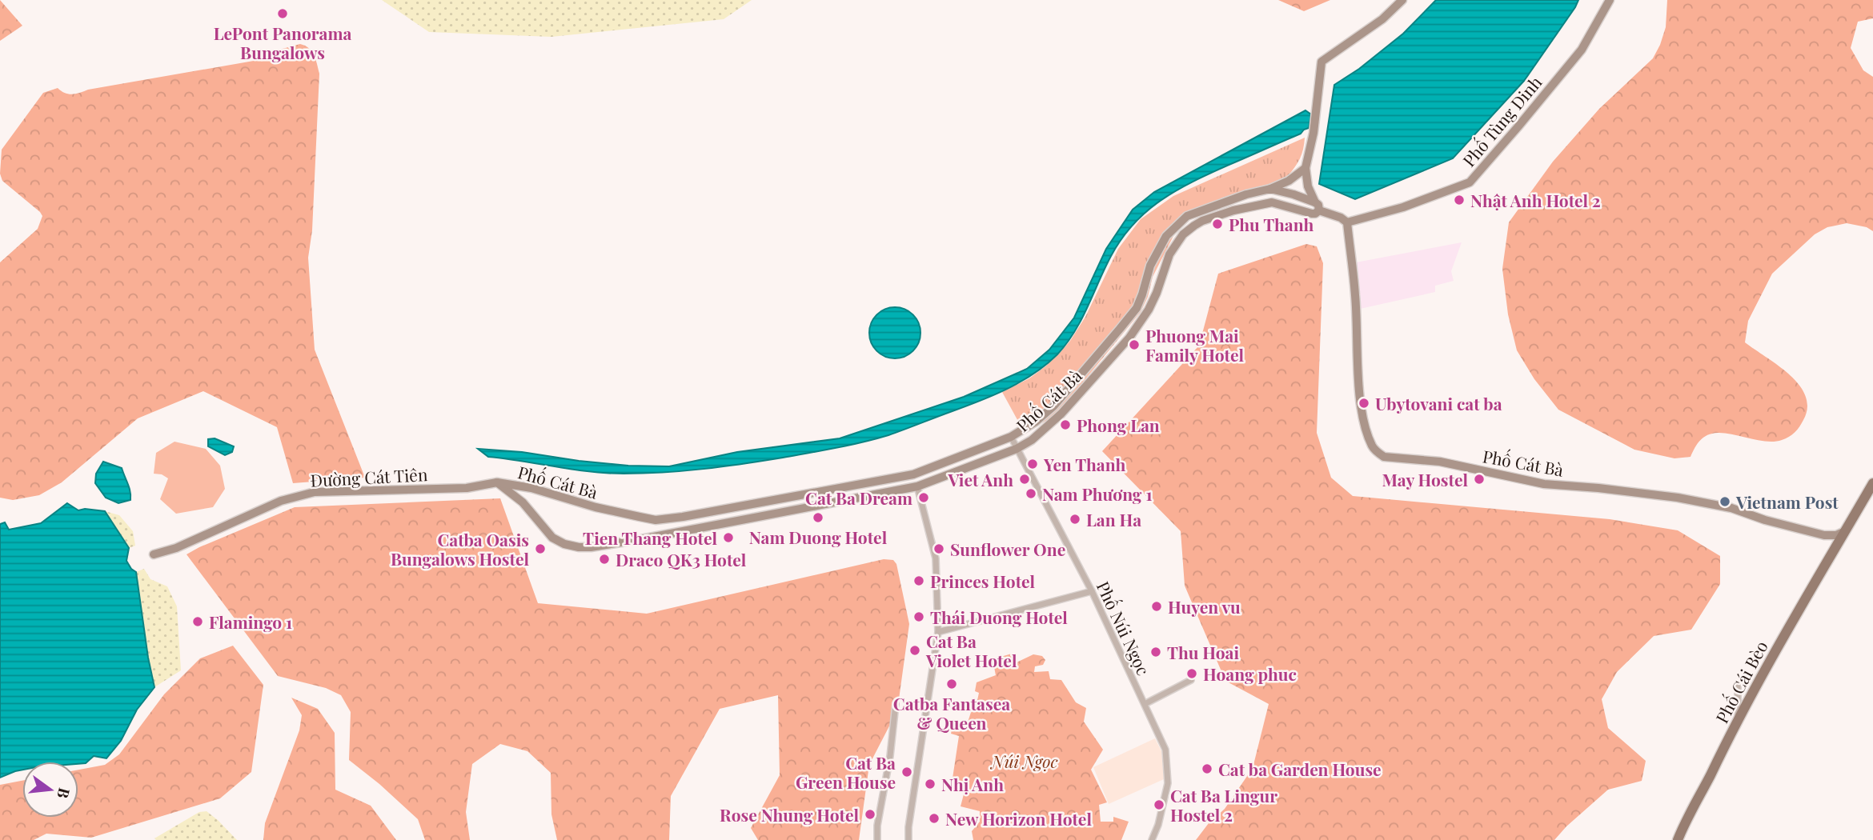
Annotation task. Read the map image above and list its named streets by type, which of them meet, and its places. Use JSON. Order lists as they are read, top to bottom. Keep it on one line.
{"streets":{"main road":["Phố Tùng Dinh","Phố Cát Bà","Đường Cát Tiên","Phố Cái Bèo"],"street":["Phố Núi Ngọc"]},"crossings":[["Phố Tùng Dinh","Phố Cát Bà"],["Phố Cát Bà","Đường Cát Tiên"],["Phố Cát Bà","Phố Núi Ngọc"],["Phố Cát Bà","Phố Cái Bèo"]],"parks":["Núi Ngọc"],"places":["LePont Panorama Bungalows","Nhật Anh Hotel 2","Phu Thanh","Phuong Mai Family Hotel","Ubytovani cat ba","Phong Lan","Yen Thanh","Viet Anh","May Hostel","Nam Phương 1","Cat Ba Dream","Vietnam Post","Nam Duong Hotel","Lan Ha","Tien Thang Hotel","Catba Oasis Bungalows Hostel","Sunflower One","Draco QK3 Hotel","Princes Hotel","Huyen vu","Thái Duong Hotel","Flamingo 1","Cat Ba Violet Hotel","Thu Hoai","Hoang phuc","Catba Fantasea & Queen","Cat ba Garden House","Cat Ba Green House","Nhị Anh","Cat Ba Lingur Hostel 2","Rose Nhung Hotel","New Horizon Hotel"],"north":"right"}
